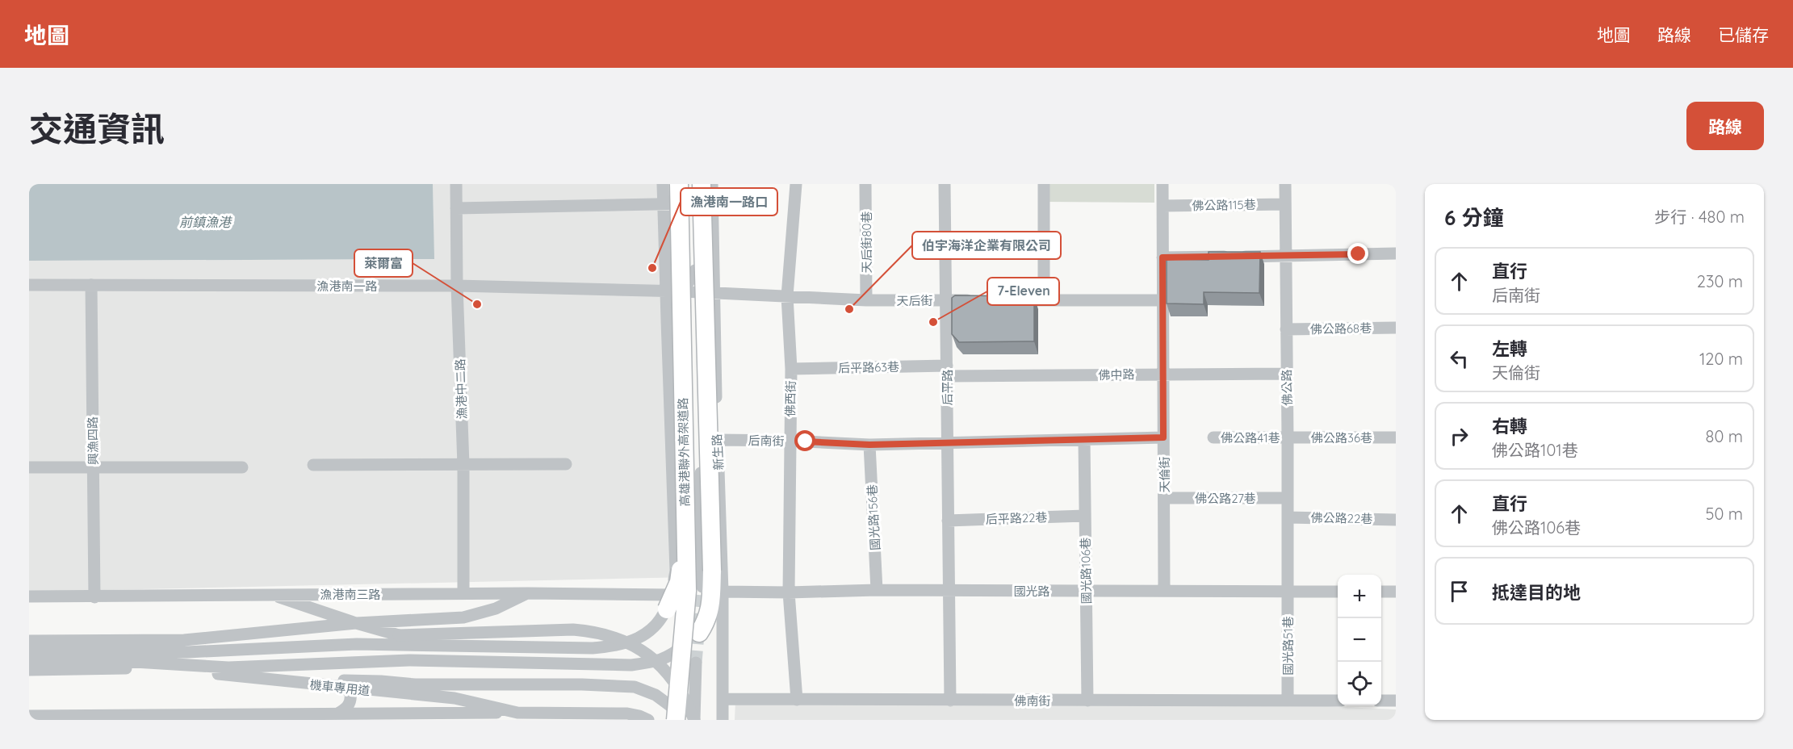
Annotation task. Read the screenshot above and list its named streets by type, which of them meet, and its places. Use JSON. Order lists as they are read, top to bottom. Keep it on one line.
{"streets":{"highway":["高雄港聯外高架道路"],"street":["佛公路115巷","天后街80巷","漁港南一路","天后街","佛公路68巷","后平路63巷","佛中路","后平路","佛公路","漁港中二路","佛西街","佛公路41巷","佛公路36巷","興漁四路","后南街","新生路","天倫街","佛公路27巷","國光路156巷","后平路22巷","佛公路22巷","國光路106巷","國光路","漁港南三路","國光路51巷","機車專用道","佛南街"]},"crossings":[["佛公路115巷","佛公路"],["佛公路115巷","天倫街"],["天后街80巷","天后街"],["漁港南一路","天后街"],["漁港南一路","漁港中二路"],["漁港南一路","興漁四路"],["天后街","后平路"],["天后街","佛西街"],["天后街","新生路"],["佛公路68巷","佛公路"],["后平路63巷","佛中路"],["后平路63巷","后平路"],["后平路63巷","佛西街"],["佛中路","后平路"],["佛中路","佛公路"],["佛中路","天倫街"],["后平路","后南街"],["后平路","后平路22巷"],["后平路","國光路"],["后平路","佛南街"],["佛公路","佛公路41巷"],["佛公路","佛公路36巷"],["佛公路","佛公路27巷"],["佛公路","佛公路22巷"],["佛公路","國光路"],["佛公路","國光路51巷"],["漁港中二路","漁港南三路"],["佛西街","后南街"],["佛西街","國光路"],["佛西街","佛南街"],["佛公路41巷","佛公路36巷"],["興漁四路","漁港南三路"],["后南街","新生路"],["后南街","天倫街"],["后南街","國光路156巷"],["后南街","國光路106巷"],["新生路","國光路"],["新生路","佛南街"],["天倫街","佛公路27巷"],["天倫街","國光路"],["國光路156巷","國光路"],["后平路22巷","國光路106巷"],["國光路106巷","國光路"],["國光路106巷","佛南街"],["國光路","國光路51巷"],["國光路51巷","佛南街"]],"water":["前鎮漁港"],"places":["漁港南一路口","萊爾富","伯宇海洋企業有限公司","7-Eleven"],"page":{"header":"地圖","nav":["地圖","路線","已儲存"],"title":"交通資訊","buttons":"路線","heading":["6 分鐘","步行 · 480 m"],"list":[["直行","后南街","230 m"],["左轉","天倫街","120 m"],["右轉","佛公路101巷","80 m"],["直行","佛公路106巷","50 m"],"抵達目的地"],"map_buttons":["+","−"]}}
